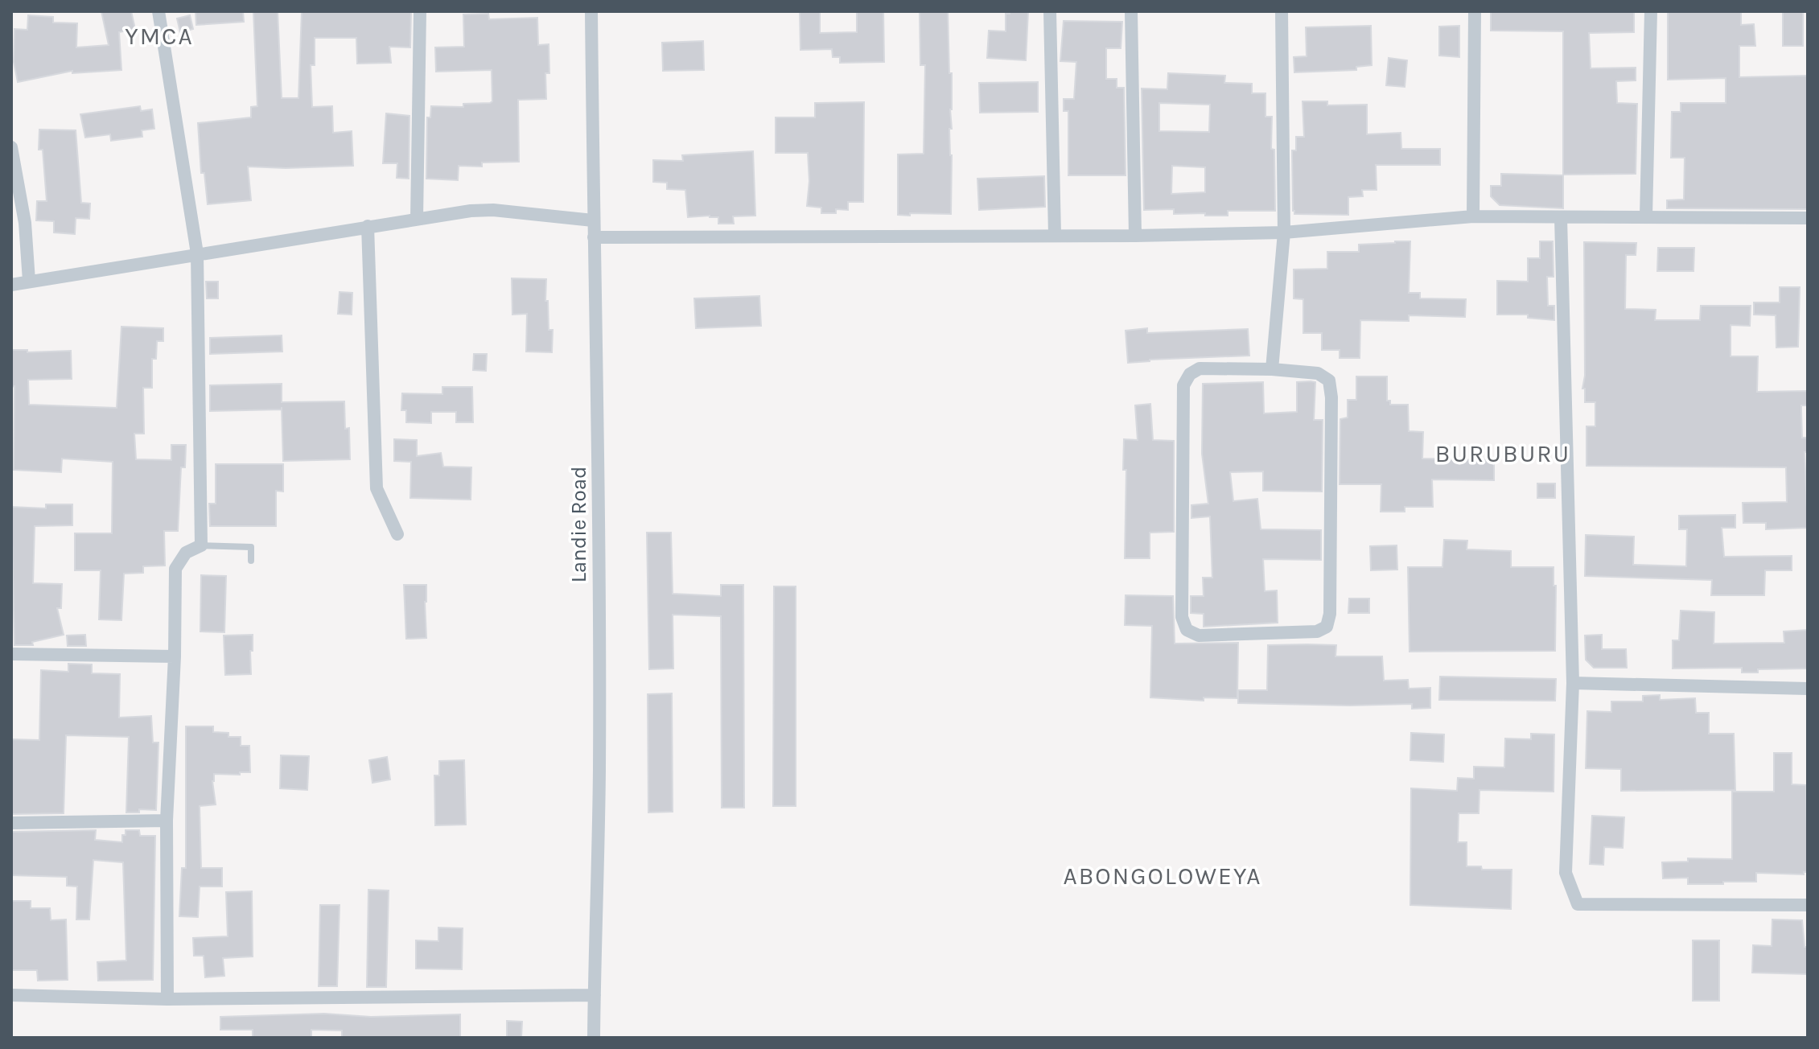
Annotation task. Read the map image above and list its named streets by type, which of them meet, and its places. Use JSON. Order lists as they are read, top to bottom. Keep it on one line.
{"streets":{"street":["Landie Road"]},"districts":["YMCA","BURUBURU","ABONGOLOWEYA"]}
